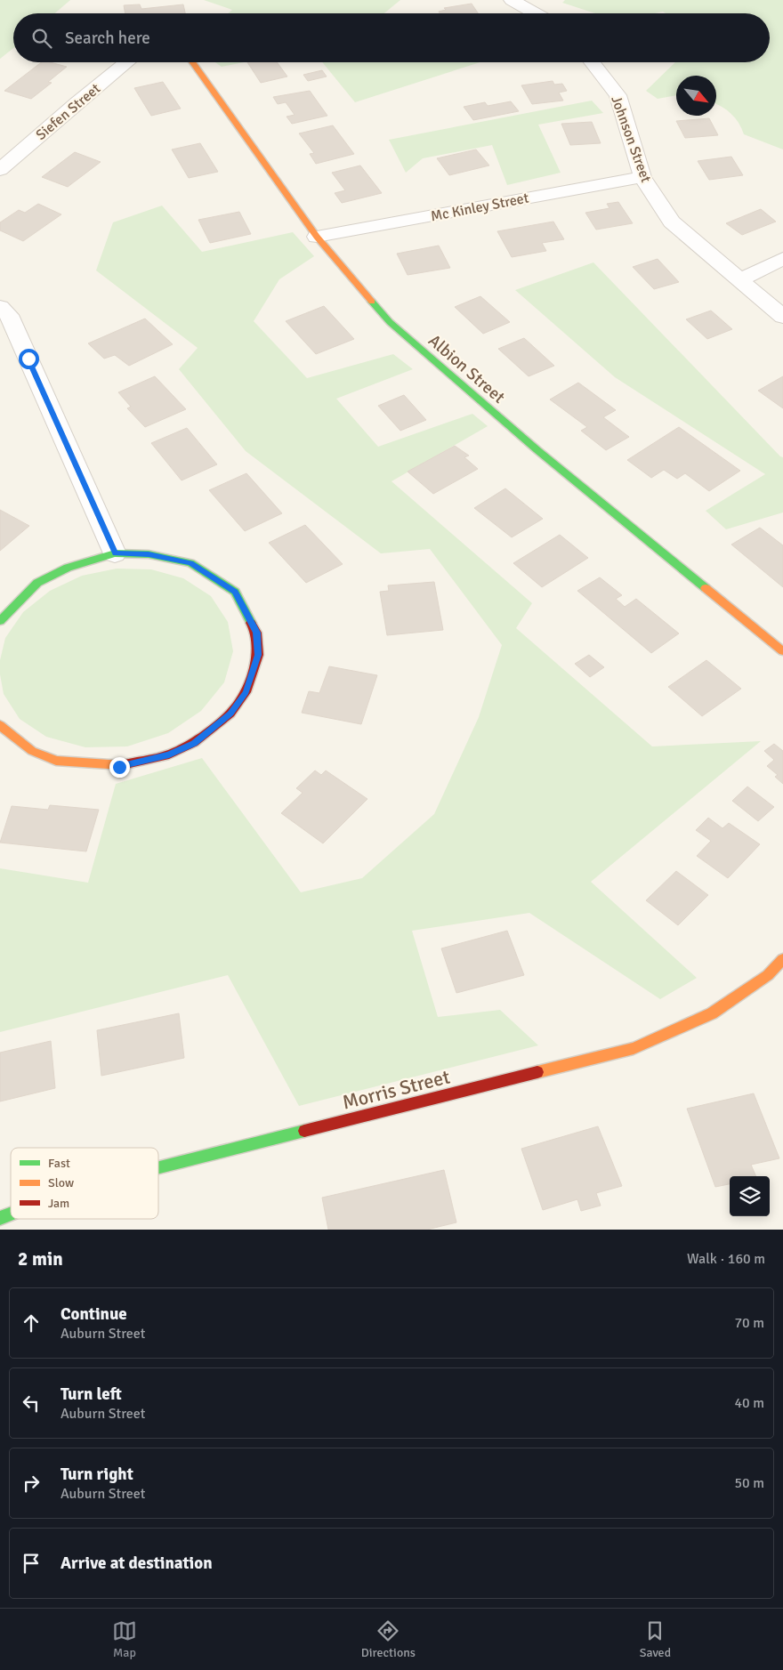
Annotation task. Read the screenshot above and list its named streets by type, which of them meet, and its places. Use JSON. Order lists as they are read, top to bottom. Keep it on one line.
{"streets":{"street":["Siefen Street","Johnson Street","Mc Kinley Street","Albion Street","Morris Street"]},"crossings":[["Johnson Street","Mc Kinley Street"],["Mc Kinley Street","Albion Street"]],"legend":["Fast","Slow","Jam"],"north":"bottom right","page":{"search":"Search here","heading":["2 min","Walk · 160 m"],"list":[["Continue","Auburn Street","70 m"],["Turn left","Auburn Street","40 m"],["Turn right","Auburn Street","50 m"],"Arrive at destination"],"nav":["Map","Directions","Saved"]}}
